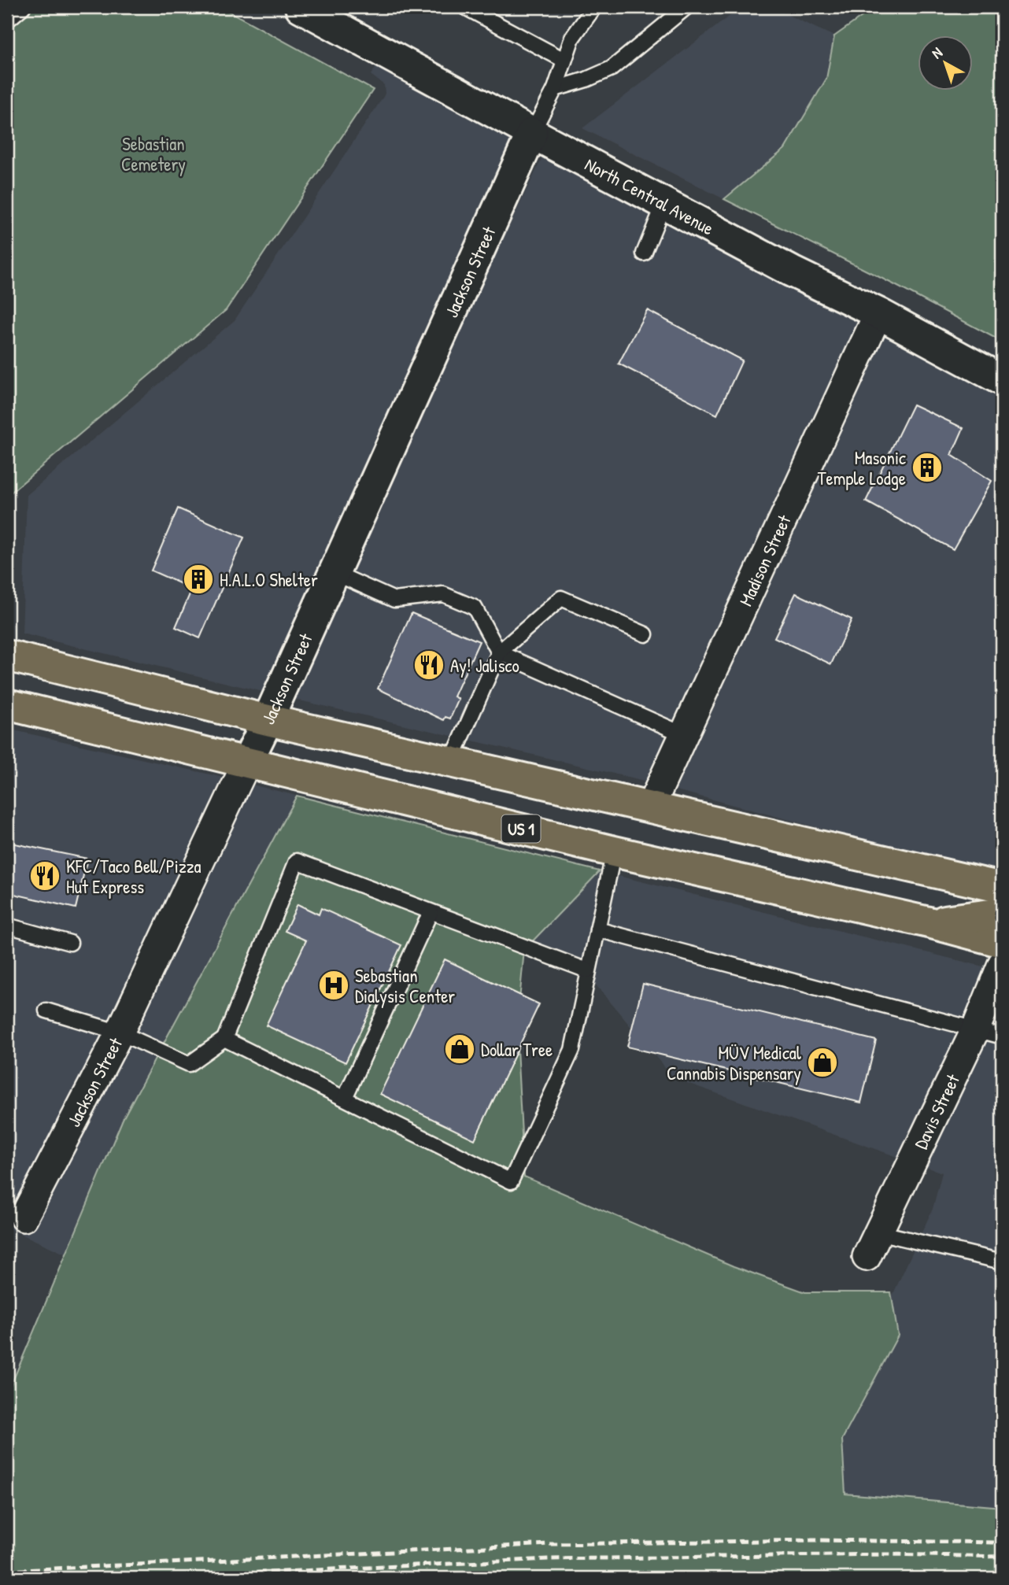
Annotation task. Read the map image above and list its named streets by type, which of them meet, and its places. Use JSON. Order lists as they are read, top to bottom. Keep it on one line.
{"streets":{"main road":["US 1"],"street":["North Central Avenue","Jackson Street","Madison Street","Davis Street"]},"crossings":[["North Central Avenue","Jackson Street"],["North Central Avenue","Madison Street"],["Jackson Street","US 1"]],"parks":["Sebastian Cemetery"],"places":{"building":["Masonic Temple Lodge","H.A.L.O Shelter"],"restaurant":["Ay! Jalisco","KFC/Taco Bell/Pizza Hut Express"],"hospital":["Sebastian Dialysis Center"],"shop":["Dollar Tree","MÜV Medical Cannabis Dispensary"]},"north":"top left"}
